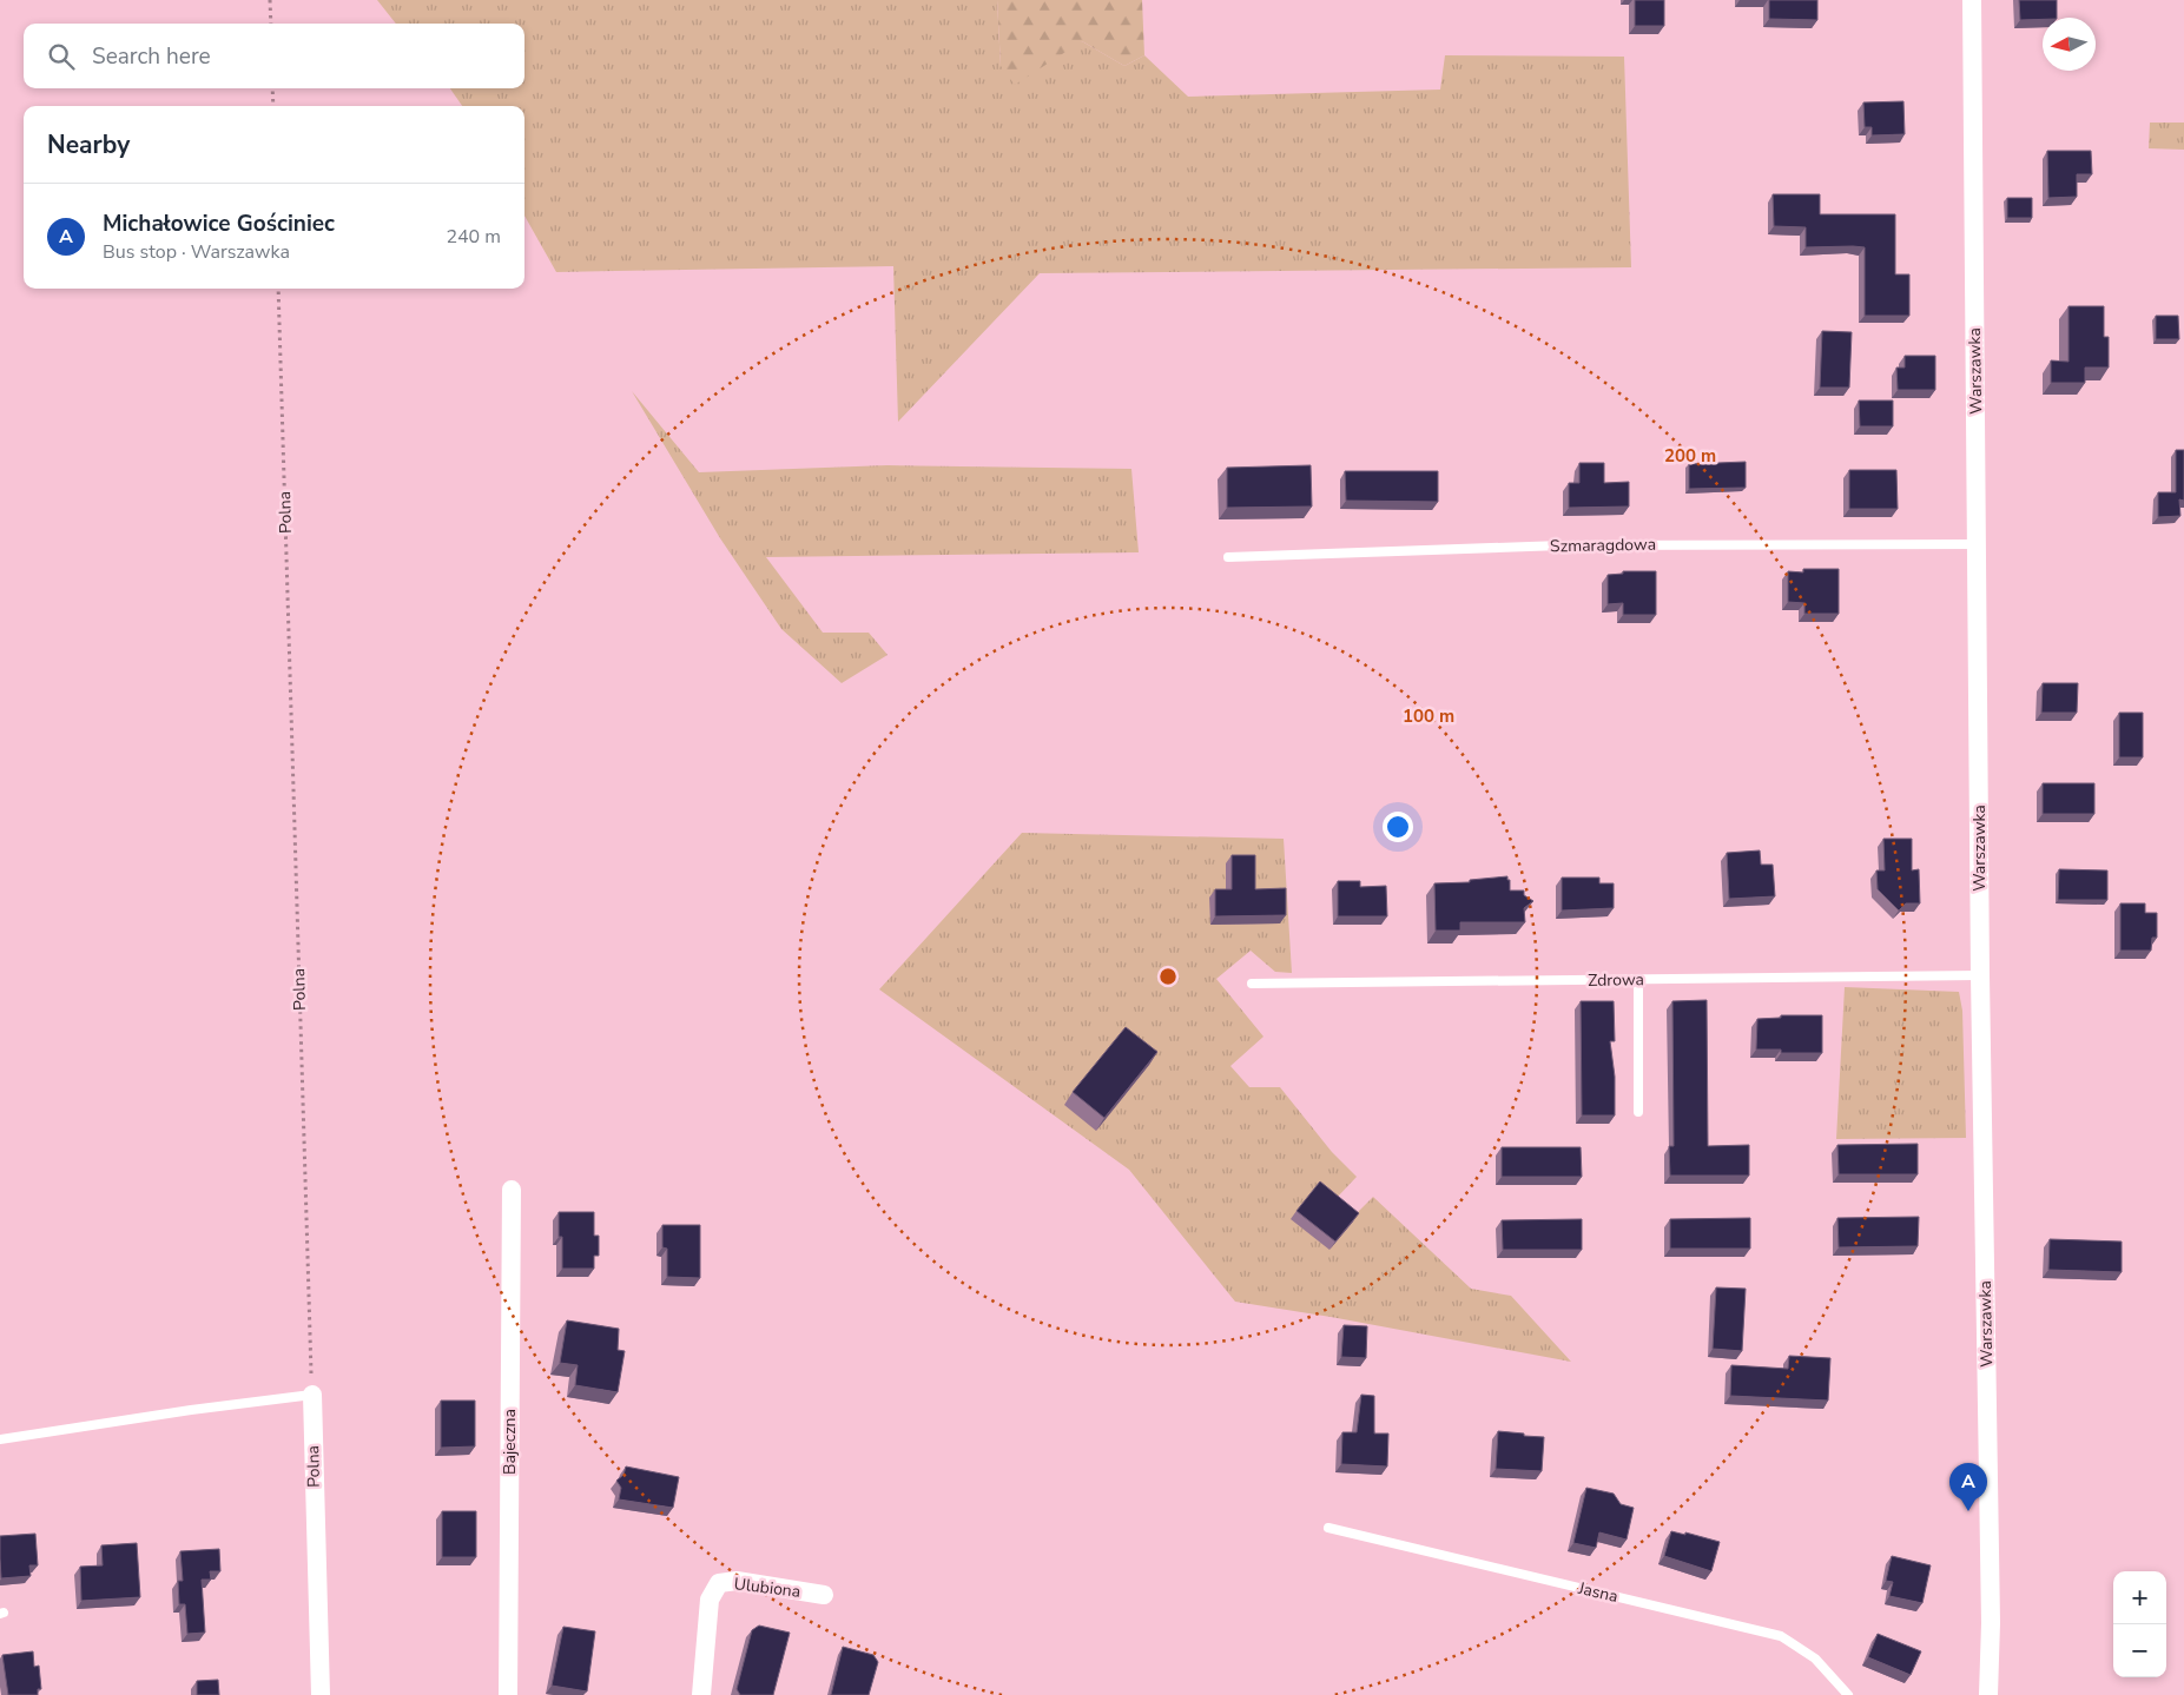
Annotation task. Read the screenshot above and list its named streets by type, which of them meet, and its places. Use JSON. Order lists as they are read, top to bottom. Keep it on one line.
{"streets":{"street":["Warszawka","Polna","Bajeczna","Ulubiona"],"lane":["Szmaragdowa","Zdrowa","Jasna"]},"crossings":[["Warszawka","Szmaragdowa"],["Warszawka","Zdrowa"]],"north":"left","page":{"search":"Search here","heading":"Nearby","list":[{"mark":"A","name":"Michałowice Gościniec","note":"Bus stop · Warszawka","value":"240 m"}],"pins":"A","map_buttons":["+","−"]},"rings":["200 m","100 m"]}
